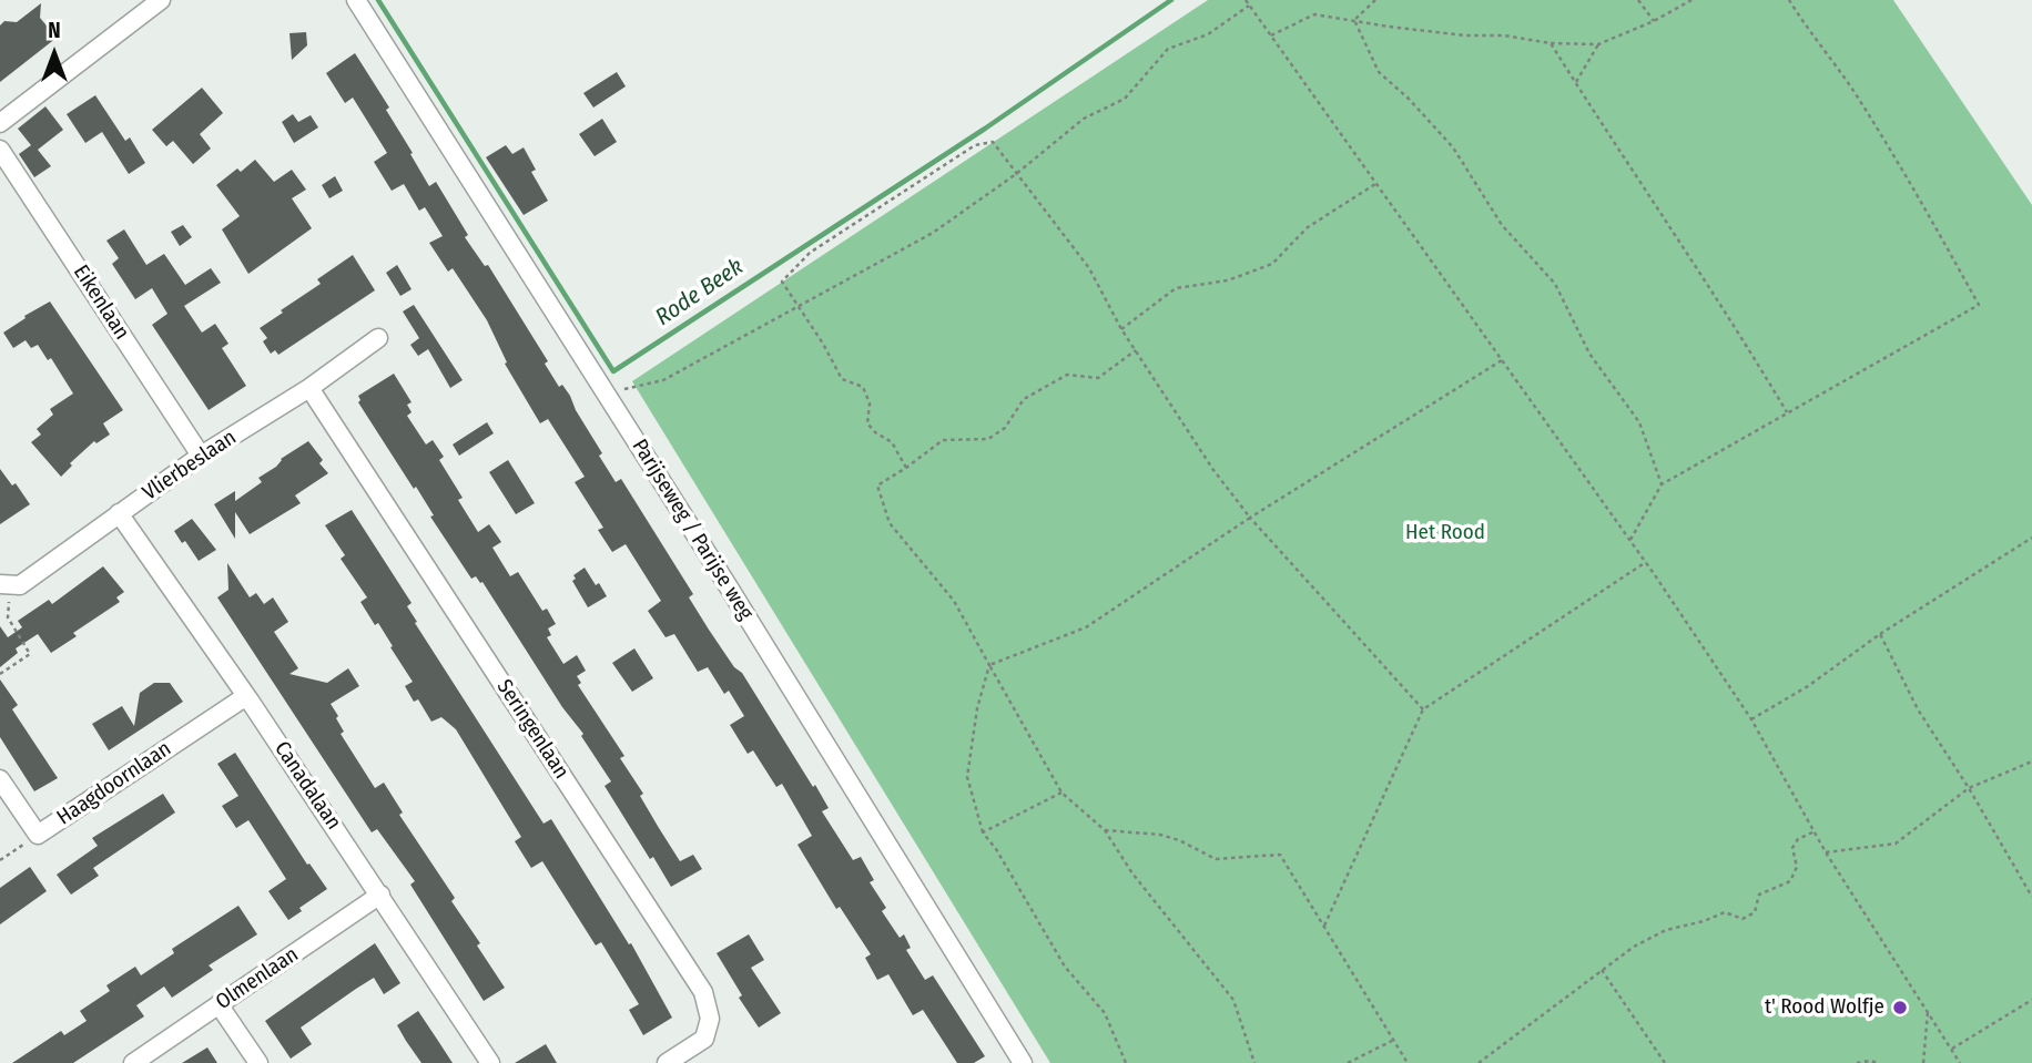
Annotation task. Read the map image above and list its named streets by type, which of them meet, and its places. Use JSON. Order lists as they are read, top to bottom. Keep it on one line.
{"streets":{"street":["Eikenlaan","Vlierbeslaan","Parijseweg / Parijse weg","Seringenlaan","Haagdoornlaan","Canadalaan","Olmenlaan"]},"crossings":[["Eikenlaan","Vlierbeslaan"],["Vlierbeslaan","Seringenlaan"],["Vlierbeslaan","Canadalaan"],["Haagdoornlaan","Canadalaan"],["Canadalaan","Olmenlaan"]],"water":["Rode Beek"],"parks":["Het Rood"],"places":["t' Rood Wolfje"],"north":"top"}
